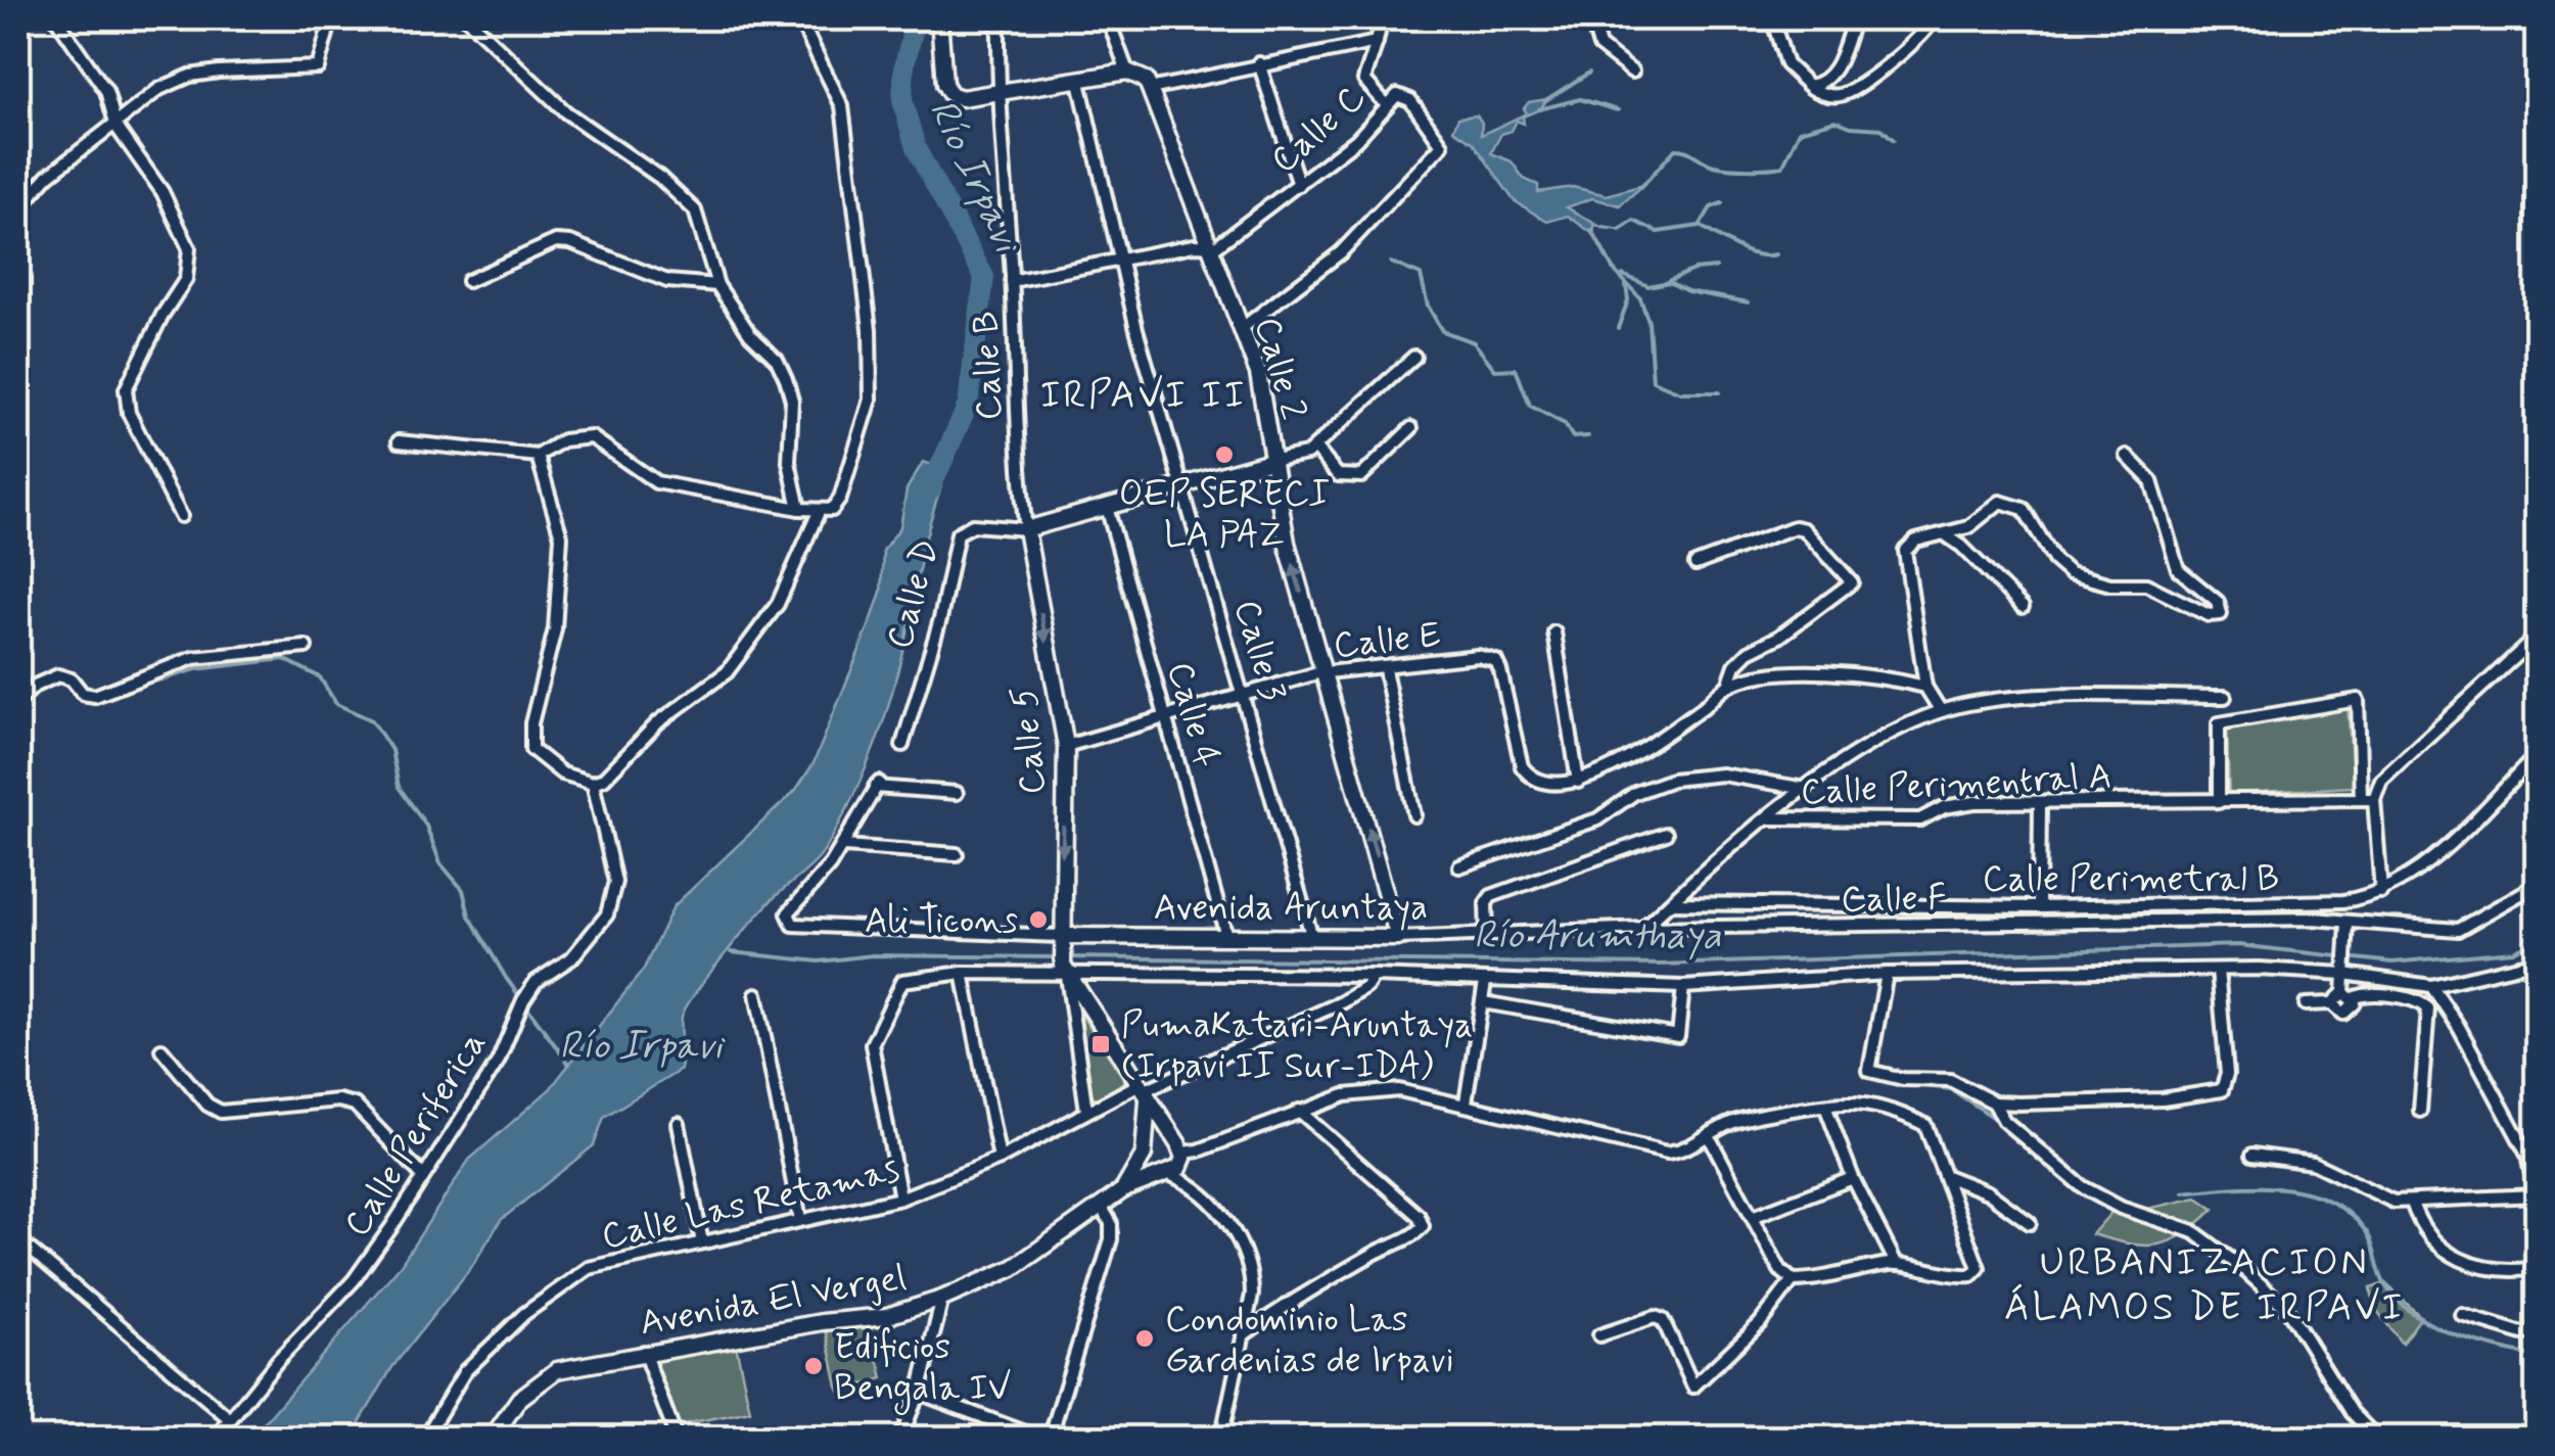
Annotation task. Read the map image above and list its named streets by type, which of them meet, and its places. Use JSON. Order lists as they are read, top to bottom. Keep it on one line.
{"streets":{"main road":["Calle 2","Calle D","Calle 5","Avenida Aruntaya","Avenida El Vergel"],"street":["Calle C","Calle B","Calle E","Calle 3","Calle 4","Calle Perimentral A","Calle Perimetral B","Calle F","Calle Periferica","Calle Las Retamas"]},"crossings":[["Calle C","Calle 2"],["Calle B","Calle D"],["Calle B","Calle 5"],["Calle 2","Calle D"],["Calle 2","Calle E"],["Calle 2","Avenida Aruntaya"],["Calle D","Calle 3"],["Calle D","Calle 4"],["Calle D","Calle 5"],["Calle E","Calle 3"],["Calle E","Calle 4"],["Calle E","Calle 5"],["Calle 3","Avenida Aruntaya"],["Calle 4","Avenida Aruntaya"],["Calle 5","Avenida Aruntaya"],["Calle Perimentral A","Calle Perimetral B"],["Calle Perimentral A","Calle F"],["Calle Perimentral A","Avenida Aruntaya"],["Calle F","Avenida Aruntaya"]],"one_way":["Calle 2","Calle 5"],"districts":["IRPAVI II","URBANIZACION ÁLAMOS DE IRPAVI"],"water":["Río Irpavi","Río Arumthaya"],"places":{"other":["OEP SERECI LA PAZ","Ali Ticons","Condominio Las Gardenias de Irpavi","Edificios Bengala IV"],"transit":["PumaKatari-Aruntaya (Irpavi II Sur-IDA)"]}}
